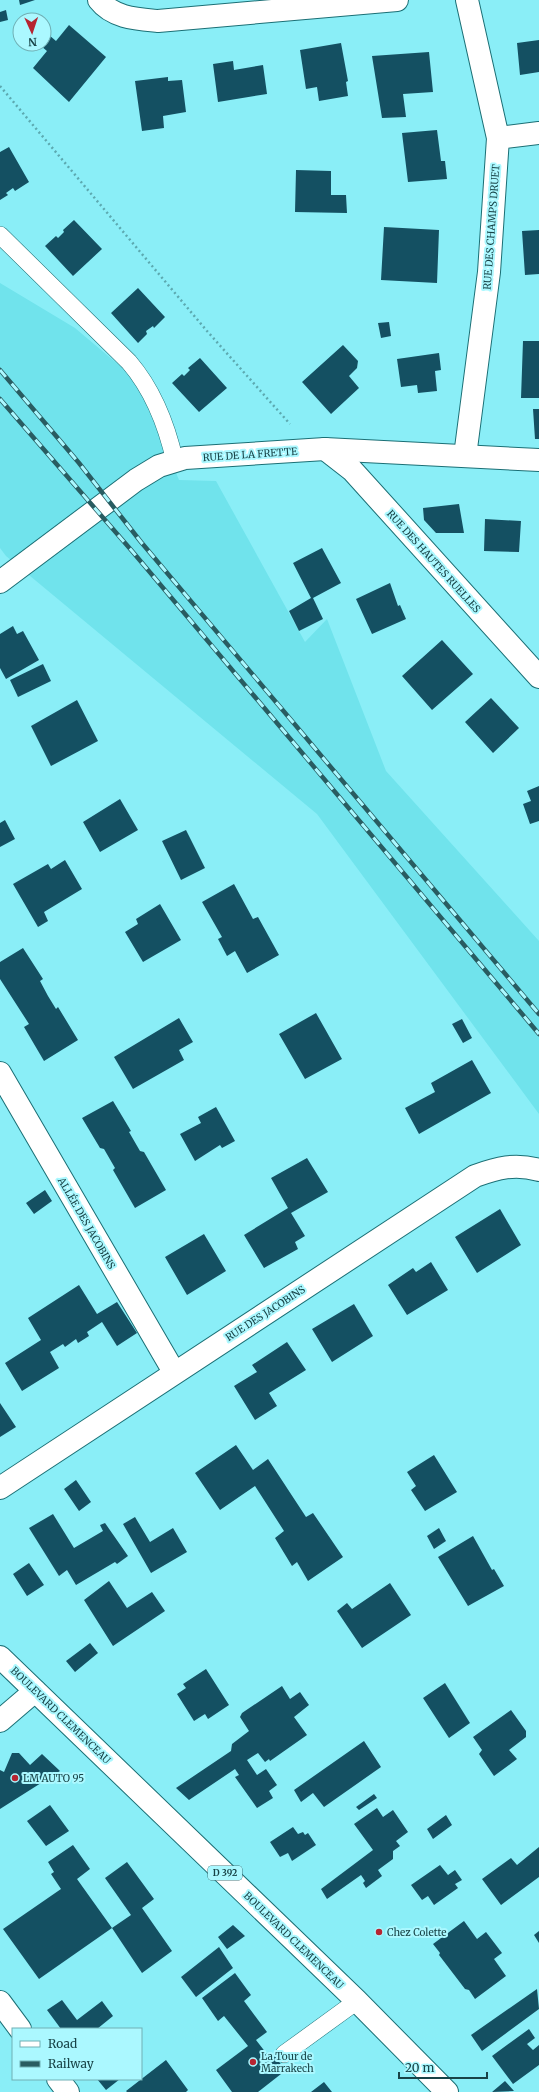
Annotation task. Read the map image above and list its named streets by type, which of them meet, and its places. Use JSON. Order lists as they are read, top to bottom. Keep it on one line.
{"streets":{"street":["RUE DES CHAMPS DRUET","RUE DE LA FRETTE","RUE DES HAUTES RUELLES","ALLÉE DES JACOBINS","RUE DES JACOBINS","BOULEVARD CLEMENCEAU","D 392"]},"crossings":[["RUE DES CHAMPS DRUET","RUE DE LA FRETTE"],["RUE DE LA FRETTE","RUE DES HAUTES RUELLES"],["ALLÉE DES JACOBINS","RUE DES JACOBINS"]],"places":["LM AUTO 95","Chez Colette","La Tour de Marrakech"],"legend":["Road","Railway"],"scale_bar":"20 m","north":"bottom"}
